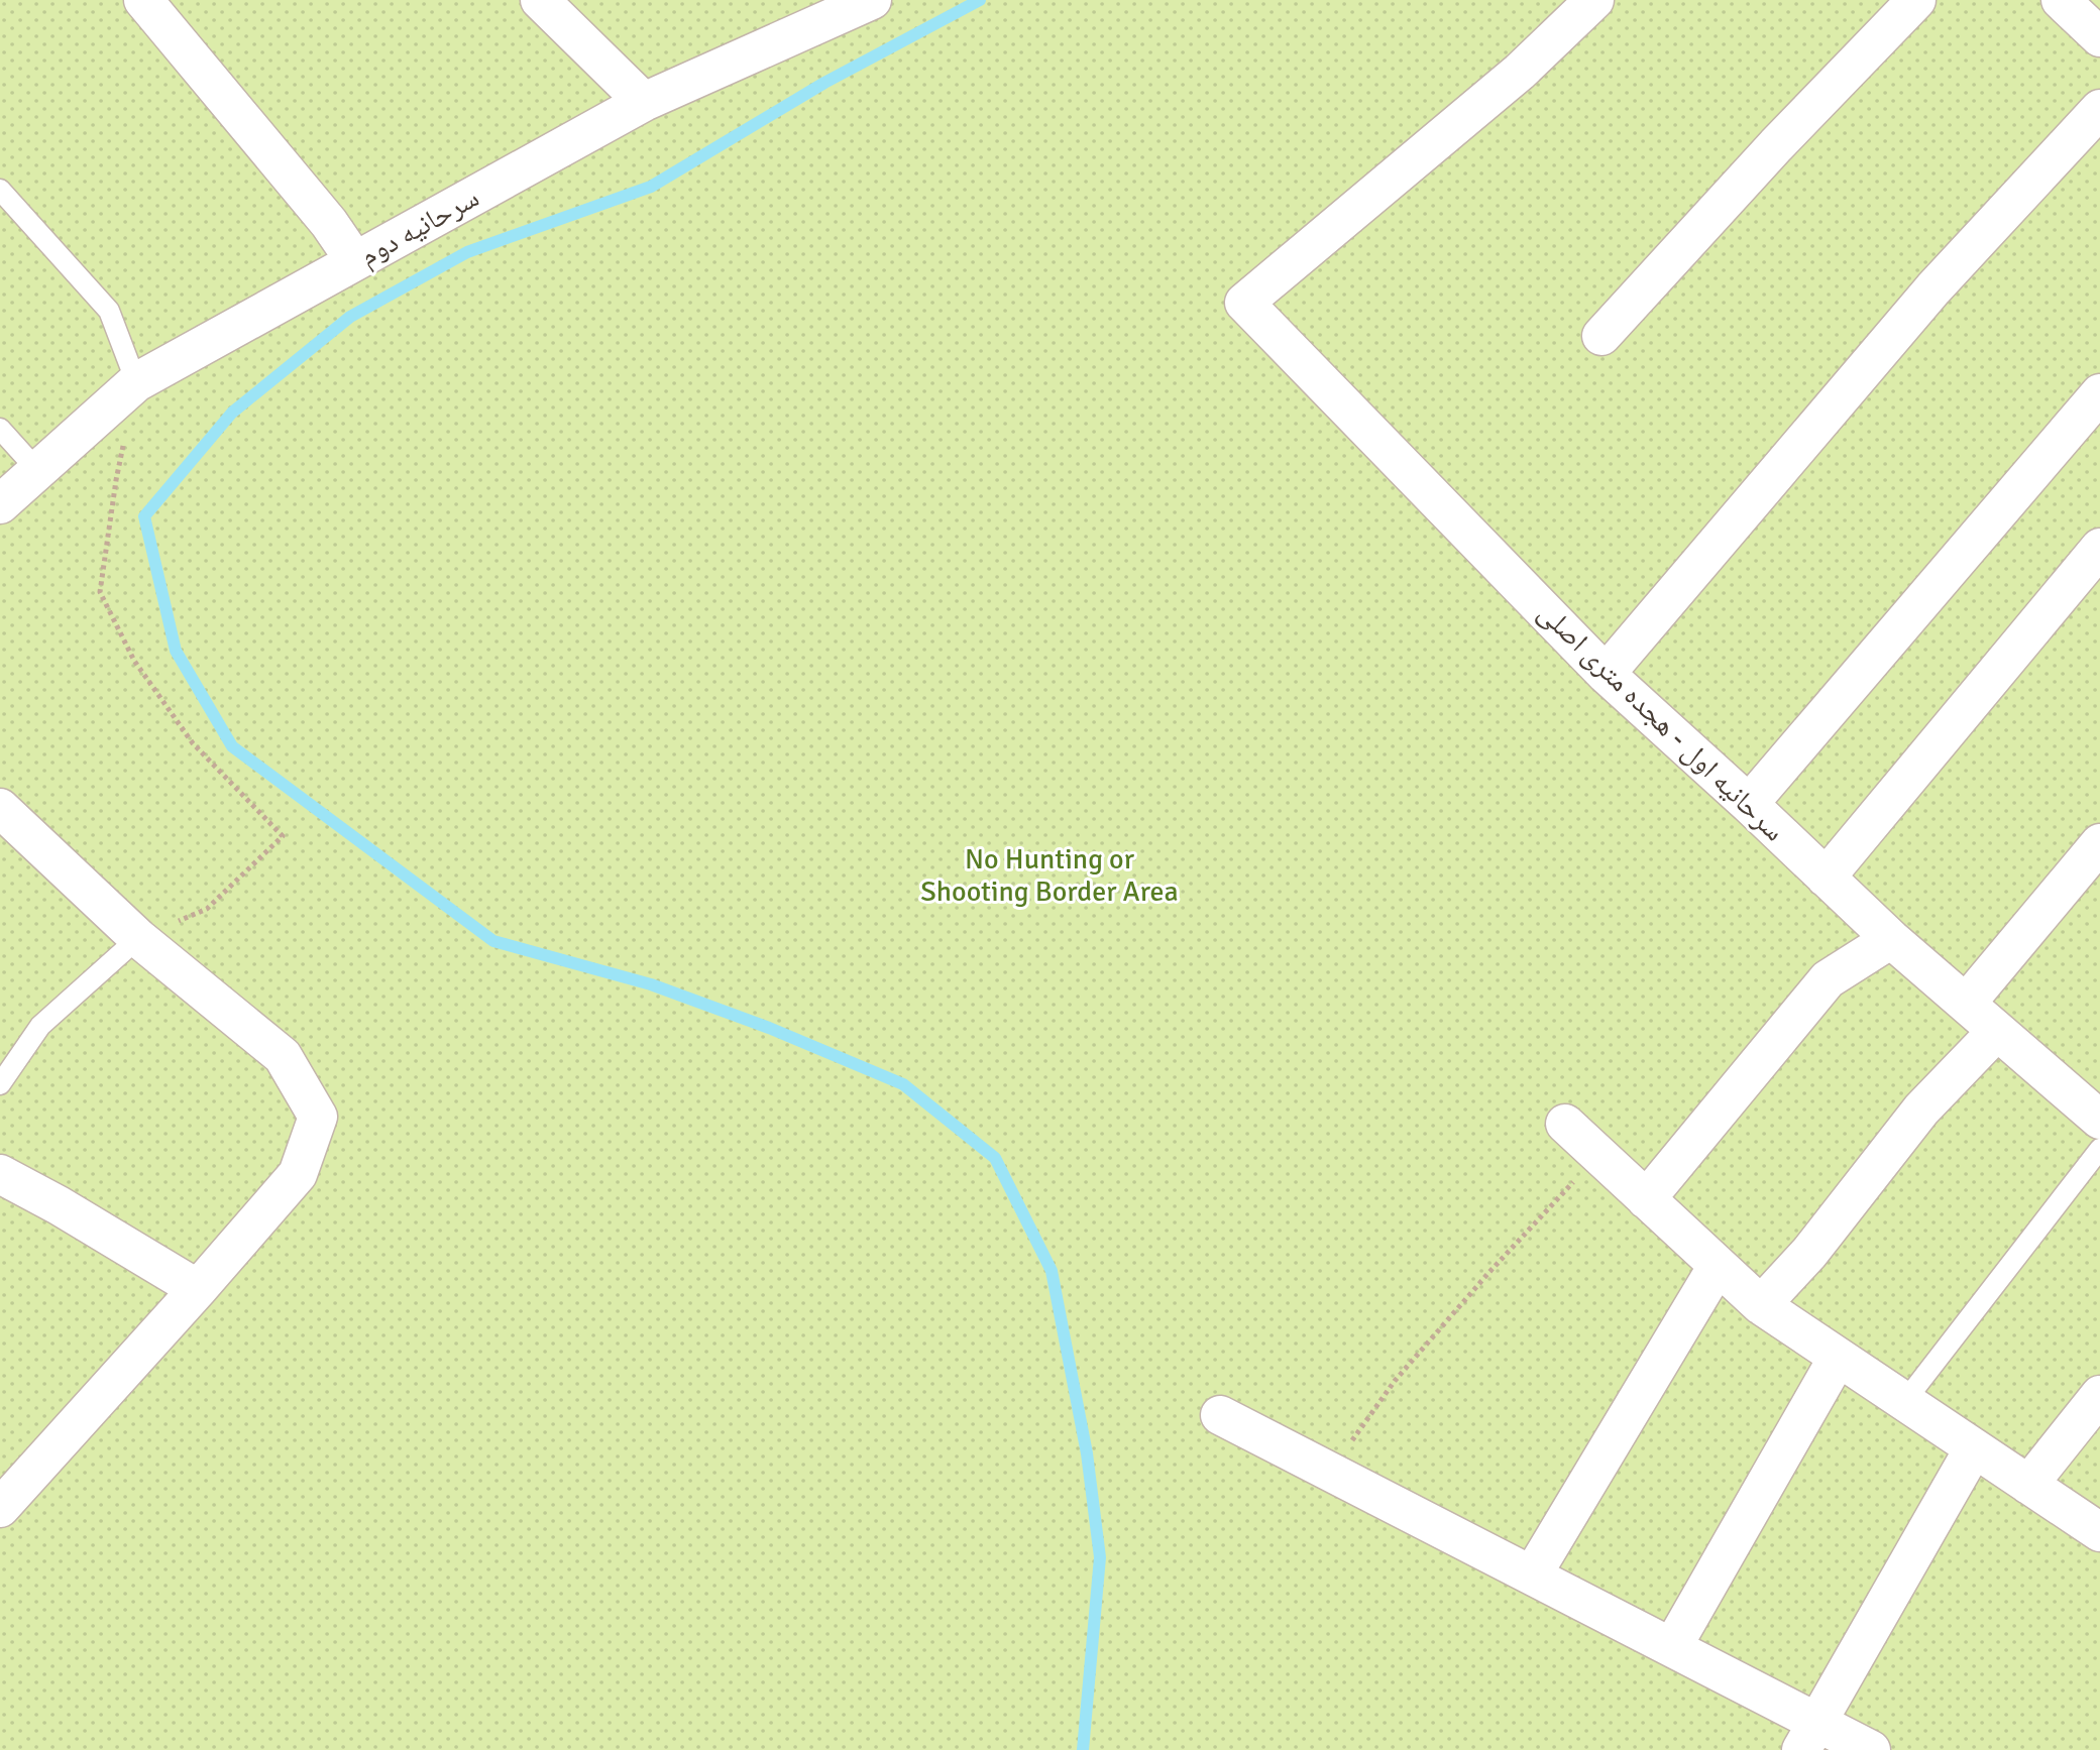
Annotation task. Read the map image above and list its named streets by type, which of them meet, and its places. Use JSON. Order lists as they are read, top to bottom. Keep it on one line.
{"streets":{"street":["سرحانیه دوم","سرحانیه اول - هجده متری اصلی"]},"parks":["No Hunting or Shooting Border Area"]}
